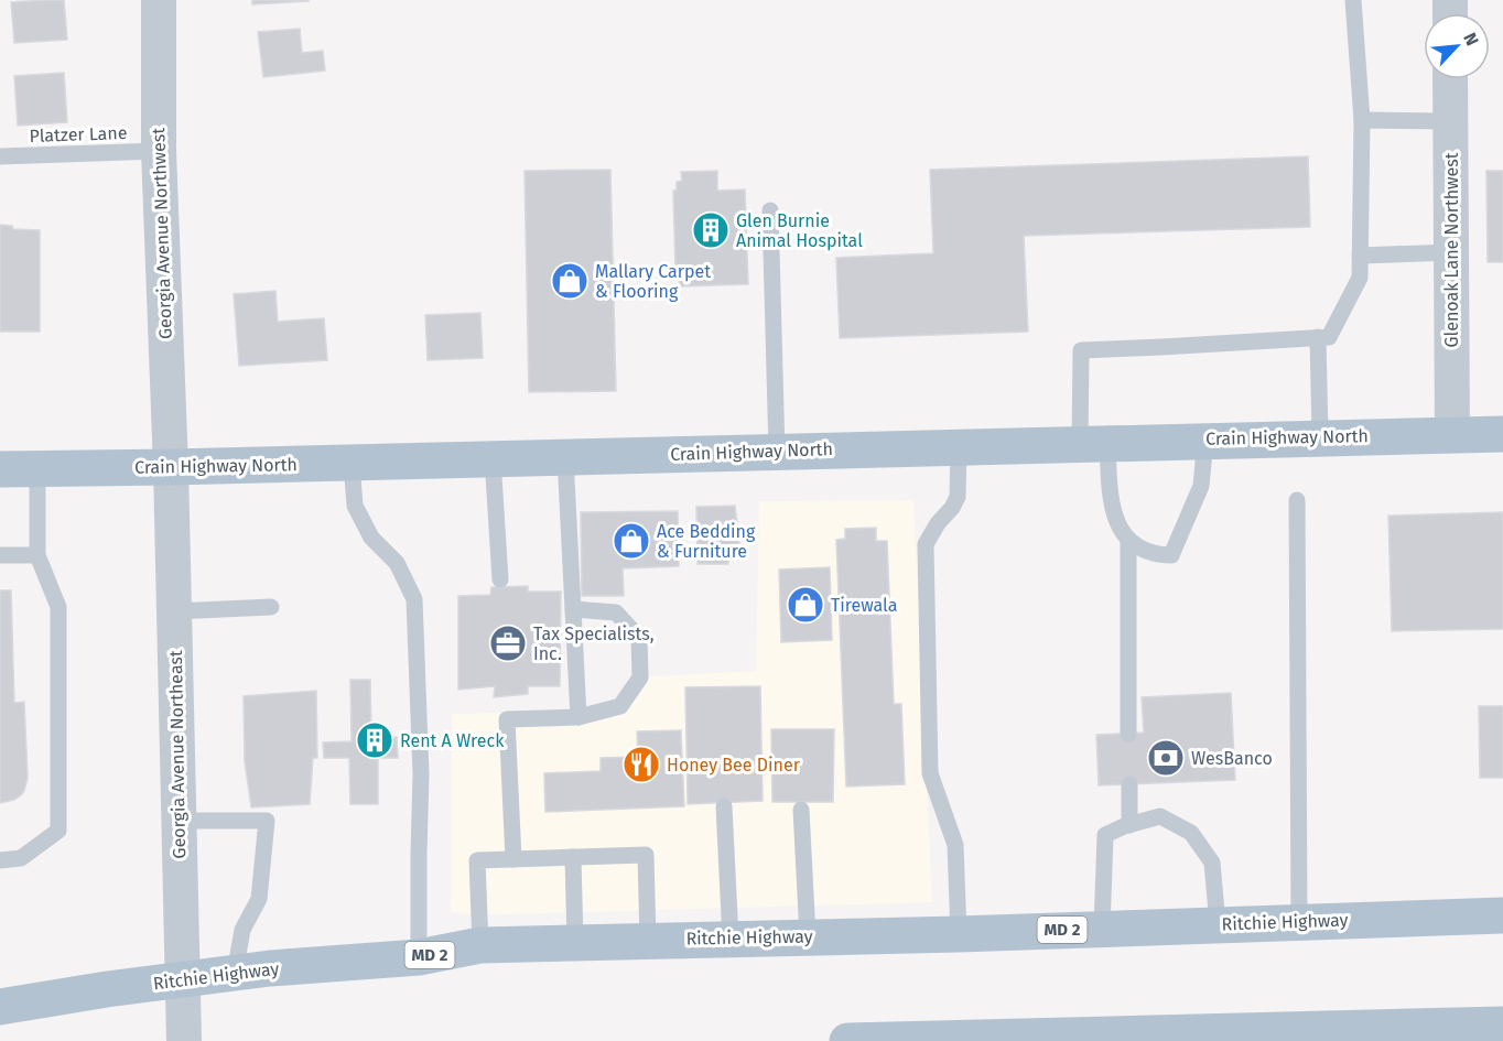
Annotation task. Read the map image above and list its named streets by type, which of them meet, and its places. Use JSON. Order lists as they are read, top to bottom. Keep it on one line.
{"streets":{"main road":["Crain Highway North","Ritchie Highway","MD 2"],"street":["Georgia Avenue Northwest","Glenoak Lane Northwest","Georgia Avenue Northeast"],"lane":["Platzer Lane"]},"crossings":[["Platzer Lane","Georgia Avenue Northwest"],["Georgia Avenue Northwest","Crain Highway North"],["Georgia Avenue Northwest","Georgia Avenue Northeast"],["Glenoak Lane Northwest","Crain Highway North"],["Crain Highway North","Georgia Avenue Northeast"],["Georgia Avenue Northeast","Ritchie Highway"]],"places":{"building":["Glen Burnie Animal Hospital","Rent A Wreck"],"shop":["Mallary Carpet & Flooring","Ace Bedding & Furniture","Tirewala"],"office":["Tax Specialists, Inc."],"bank":["WesBanco"],"restaurant":["Honey Bee Diner"]},"north":"top right"}
